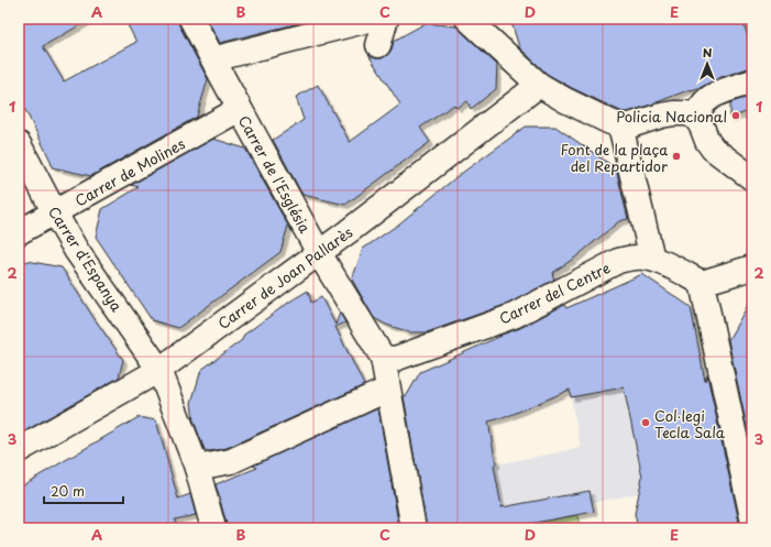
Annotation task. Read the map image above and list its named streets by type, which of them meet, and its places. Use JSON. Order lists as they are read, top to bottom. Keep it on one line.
{"streets":{"street":["Carrer de Molines","Carrer de l'Església","Carrer d'Espanya","Carrer de Joan Pallarès","Carrer del Centre"]},"crossings":[["Carrer de Molines","Carrer de l'Església"],["Carrer de Molines","Carrer d'Espanya"],["Carrer de l'Església","Carrer de Joan Pallarès"],["Carrer de l'Església","Carrer del Centre"],["Carrer d'Espanya","Carrer de Joan Pallarès"]],"places":["Policia Nacional","Font de la plaça del Repartidor","Col·legi Tecla Sala"],"scale_bar":"20 m","north":"top","grid":{"columns":["A","B","C","D","E"],"rows":["1","2","3"]}}
